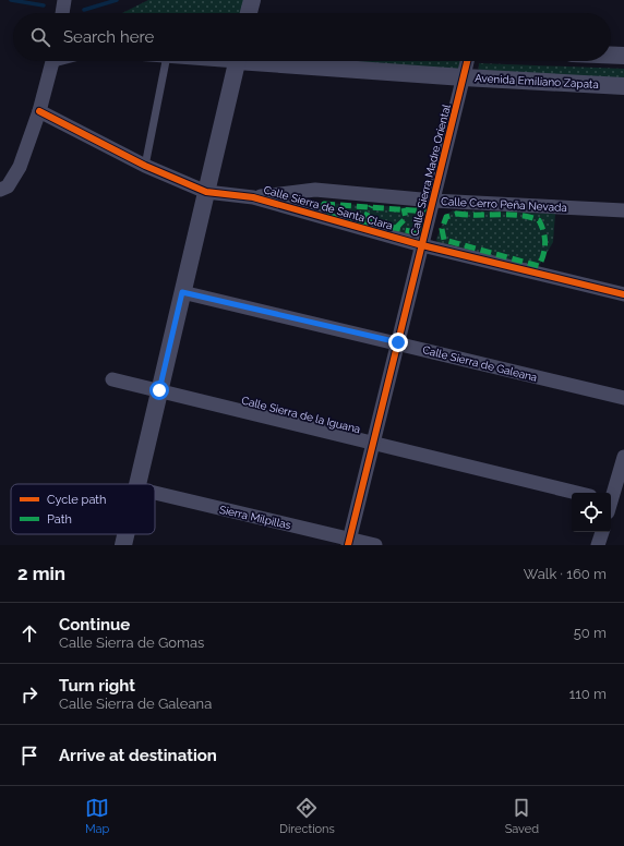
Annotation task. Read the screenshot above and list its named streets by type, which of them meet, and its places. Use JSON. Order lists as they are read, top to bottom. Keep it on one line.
{"streets":{"street":["Avenida Emiliano Zapata","Calle Sierra Madre Oriental","Calle Cerro Peña Nevada","Calle Sierra de Santa Clara","Calle Sierra de Galeana","Calle Sierra de la Iguana","Sierra Milpillas"]},"crossings":[["Avenida Emiliano Zapata","Calle Sierra Madre Oriental"],["Calle Sierra Madre Oriental","Calle Cerro Peña Nevada"],["Calle Sierra Madre Oriental","Calle Sierra de Santa Clara"],["Calle Sierra Madre Oriental","Calle Sierra de Galeana"],["Calle Sierra Madre Oriental","Calle Sierra de la Iguana"],["Calle Sierra Madre Oriental","Sierra Milpillas"],["Calle Cerro Peña Nevada","Calle Sierra de Santa Clara"]],"legend":["Cycle path","Path"],"page":{"search":"Search here","heading":["2 min","Walk · 160 m"],"list":[["Continue","Calle Sierra de Gomas","50 m"],["Turn right","Calle Sierra de Galeana","110 m"],"Arrive at destination"],"nav":["Map","Directions","Saved"]}}
